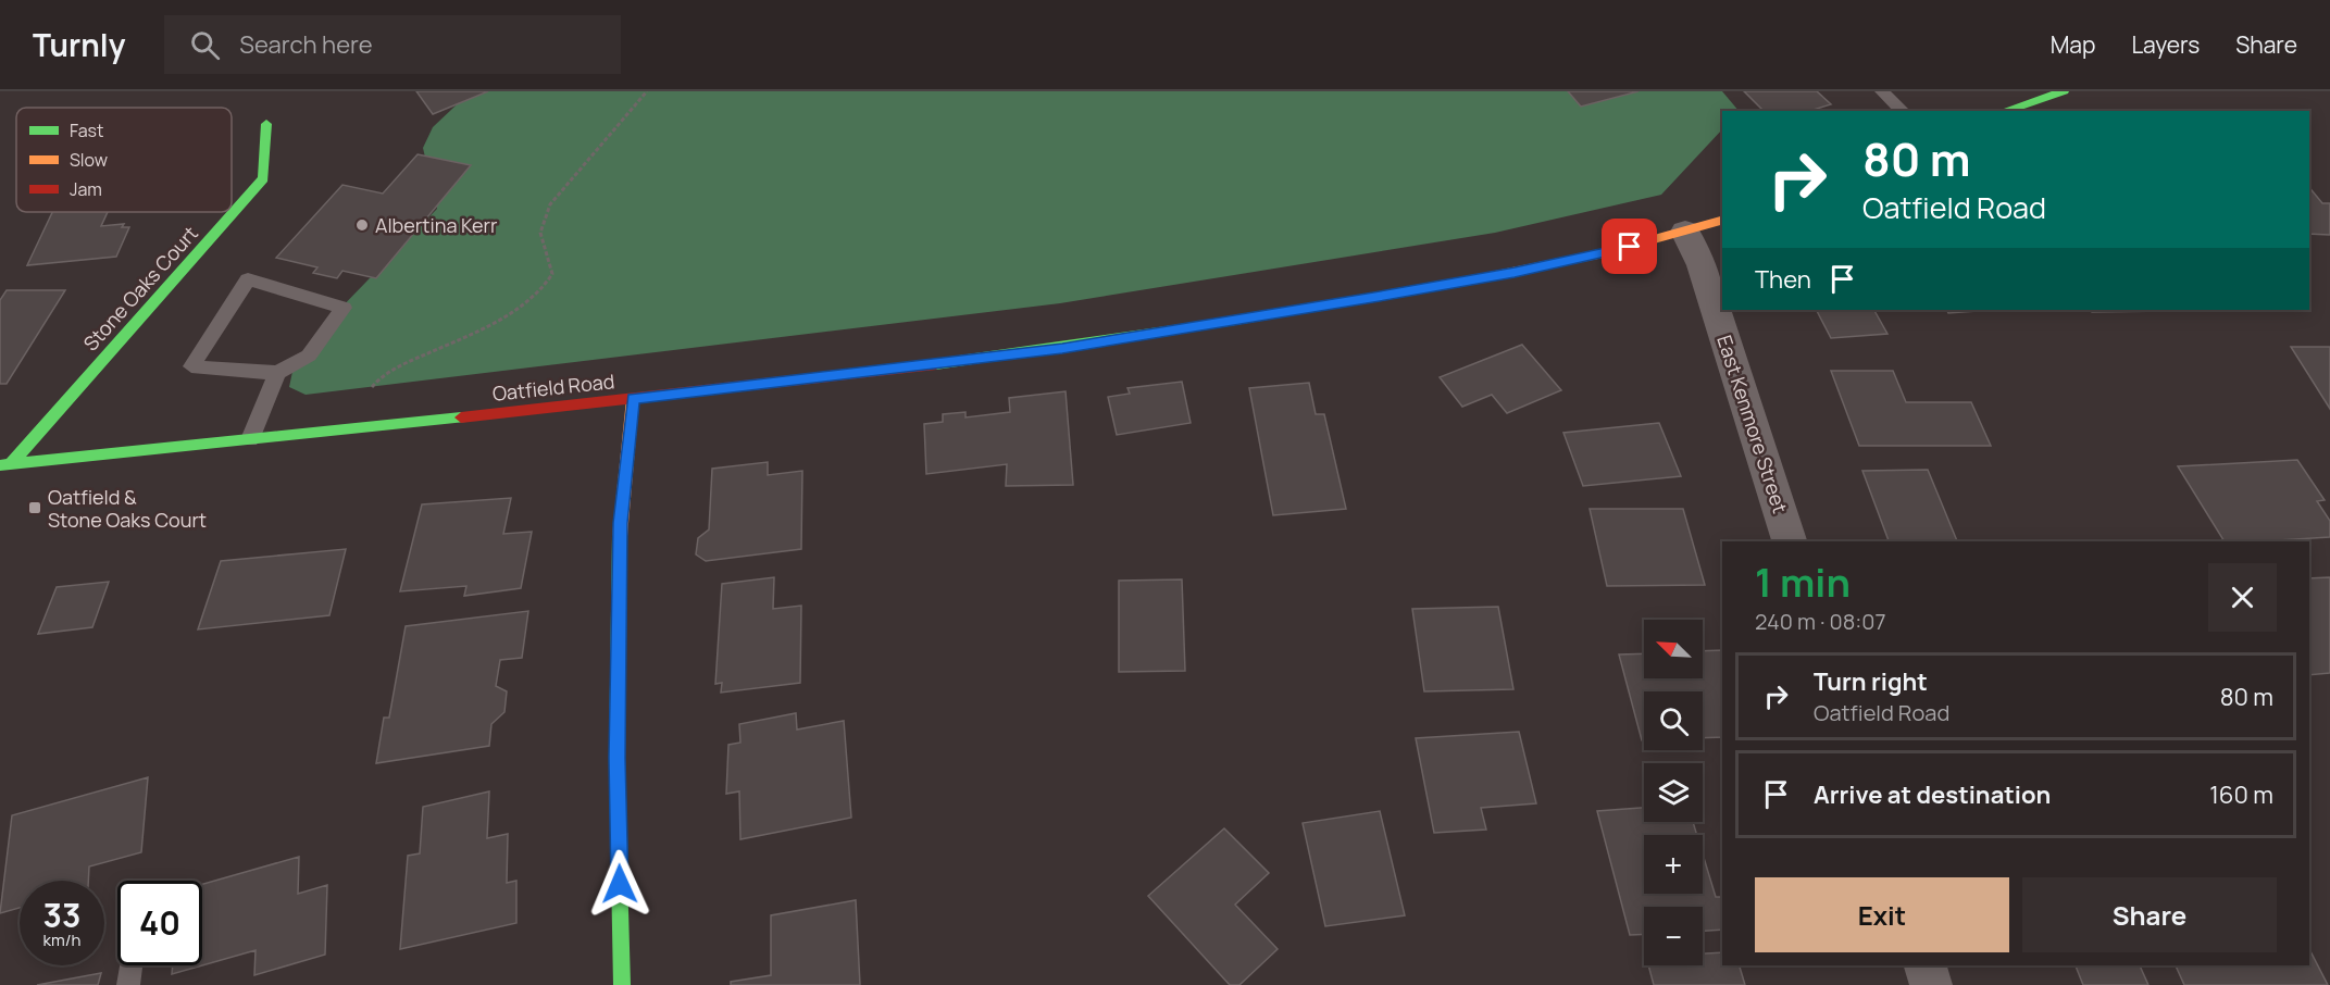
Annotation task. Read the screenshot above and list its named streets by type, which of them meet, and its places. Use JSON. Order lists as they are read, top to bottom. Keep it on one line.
{"streets":{"main road":["Stone Oaks Court","Oatfield Road"],"street":["East Kenmore Street"]},"crossings":[["Stone Oaks Court","Oatfield Road"],["Oatfield Road","East Kenmore Street"]],"places":{"other":["Albertina Kerr"],"transit":["Oatfield & Stone Oaks Court"]},"legend":["Fast","Slow","Jam"],"north":"top left","page":{"header":"Turnly","search":"Search here","nav":["Map","Layers","Share"],"turn":["80 m","Oatfield Road"],"then":"Then","heading":["1 min","240 m · 08:07"],"map_buttons":["+","−"],"list":[{"name":"Turn right","note":"Oatfield Road","value":"80 m"},{"name":"Arrive at destination","value":"160 m"}],"buttons":["Exit","Share"],"speed":"33 km/h","limit":"40"}}
